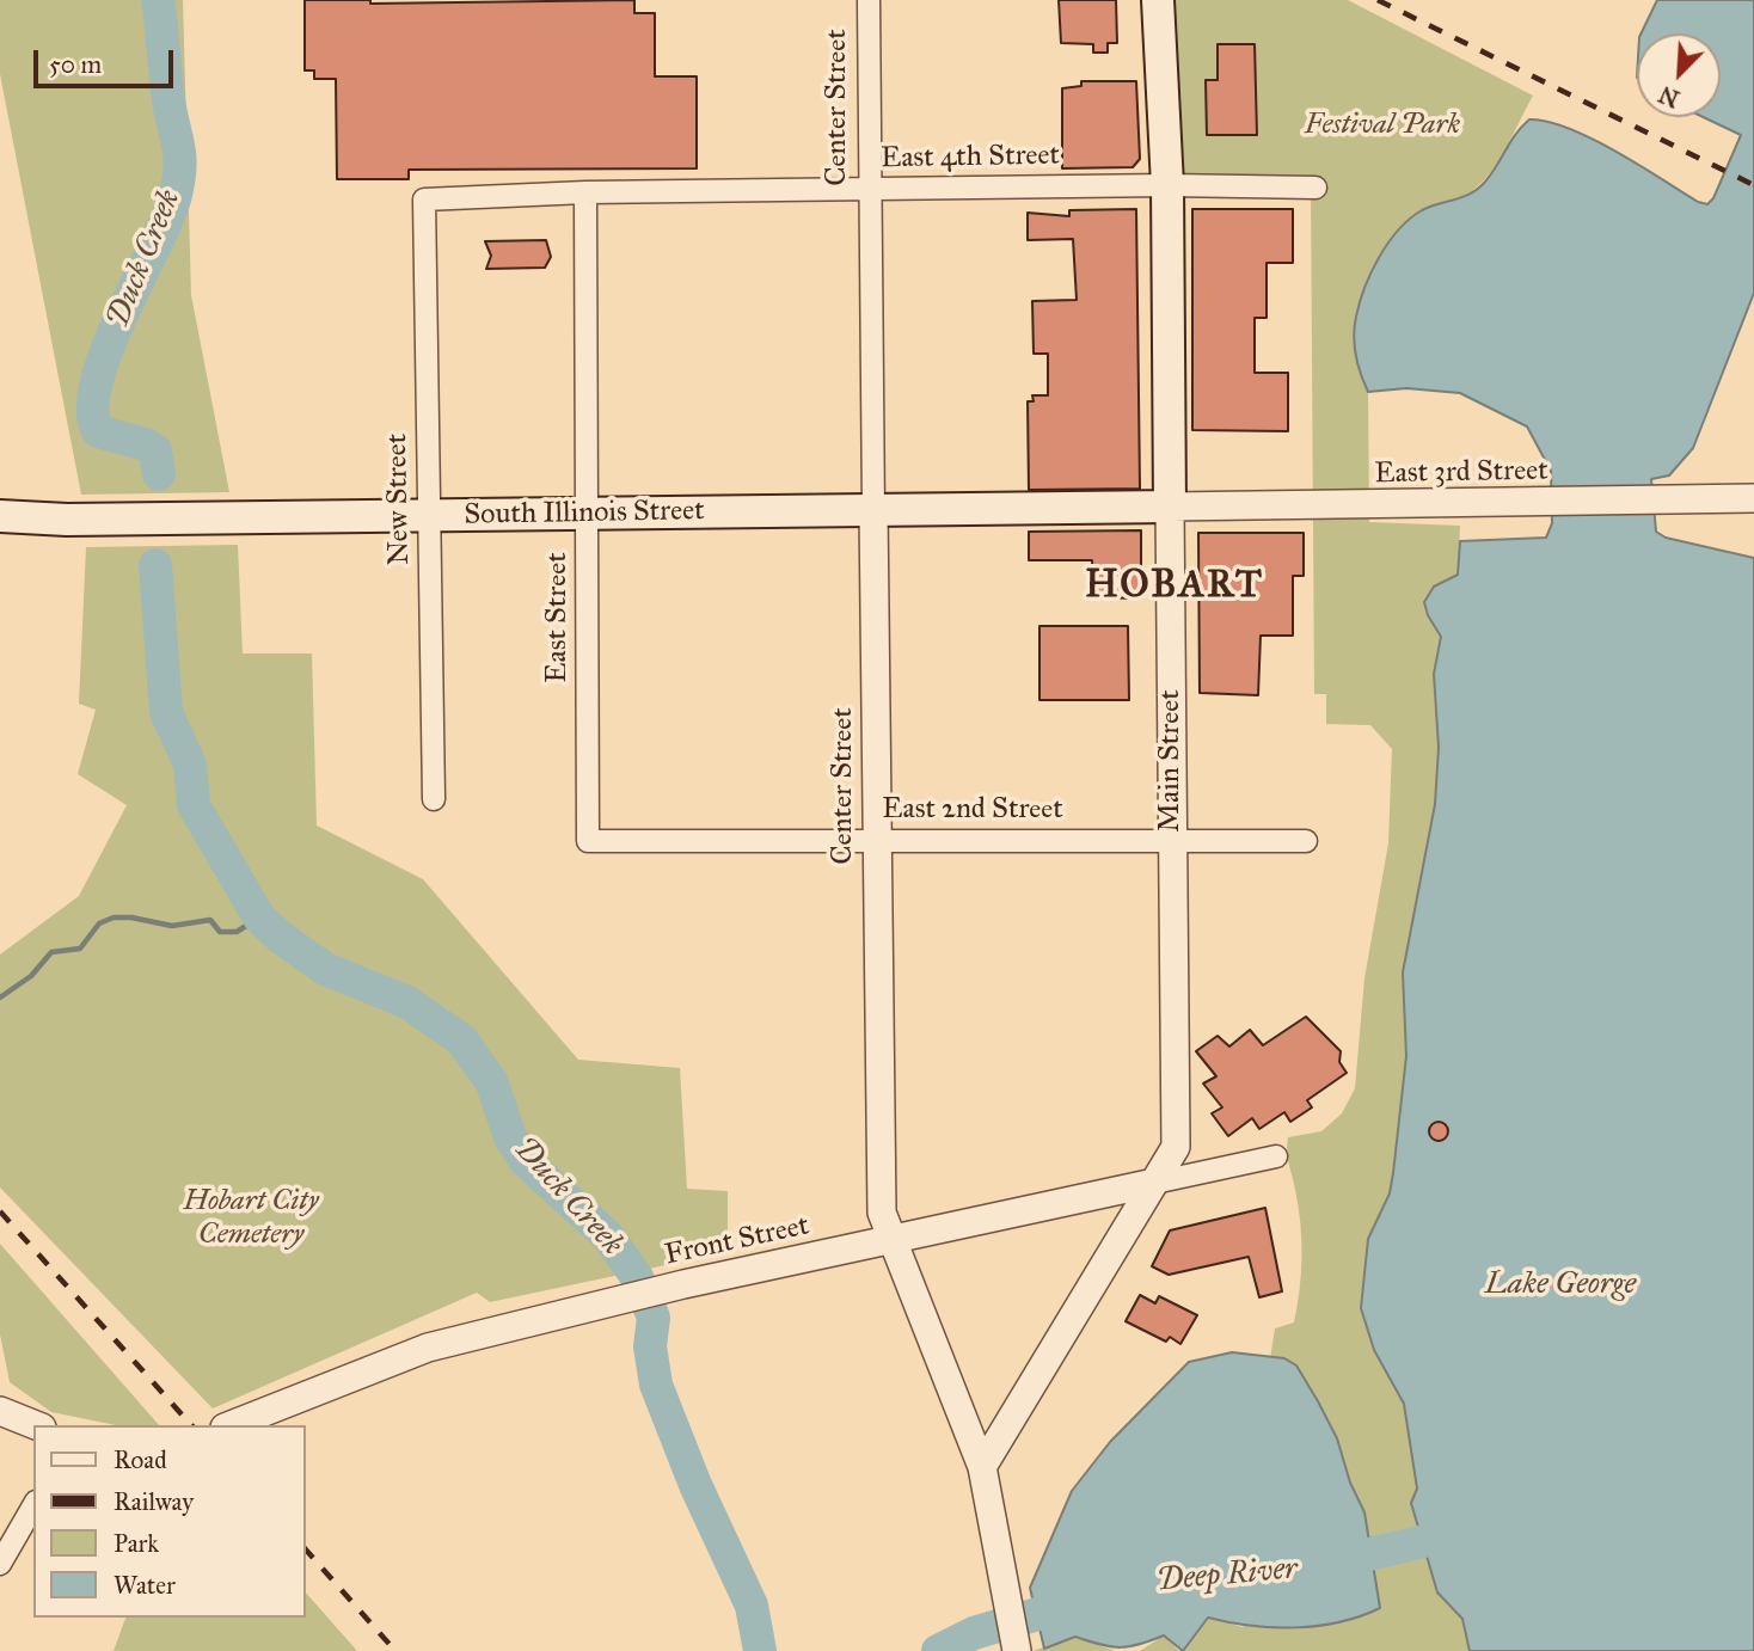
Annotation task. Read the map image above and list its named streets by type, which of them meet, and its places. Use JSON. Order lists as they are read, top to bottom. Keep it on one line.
{"streets":{"main road":["South Illinois Street","Main Street"],"street":["Center Street","East 4th Street","East 3rd Street","New Street","East Street","East 2nd Street","Front Street"]},"crossings":[["Center Street","East 4th Street"],["Center Street","South Illinois Street"],["Center Street","Main Street"],["Center Street","East 2nd Street"],["Center Street","Front Street"],["East 4th Street","New Street"],["East 4th Street","East Street"],["East 4th Street","Main Street"],["East 3rd Street","South Illinois Street"],["East 3rd Street","Main Street"],["New Street","South Illinois Street"],["South Illinois Street","East Street"],["South Illinois Street","Main Street"],["East Street","East 2nd Street"],["Main Street","East 2nd Street"],["Main Street","Front Street"]],"districts":["HOBART"],"water":["Duck Creek","Lake George","Deep River"],"parks":["Festival Park","Hobart City Cemetery"],"legend":["Road","Railway","Park","Water"],"scale_bar":"50 m","north":"bottom left"}
